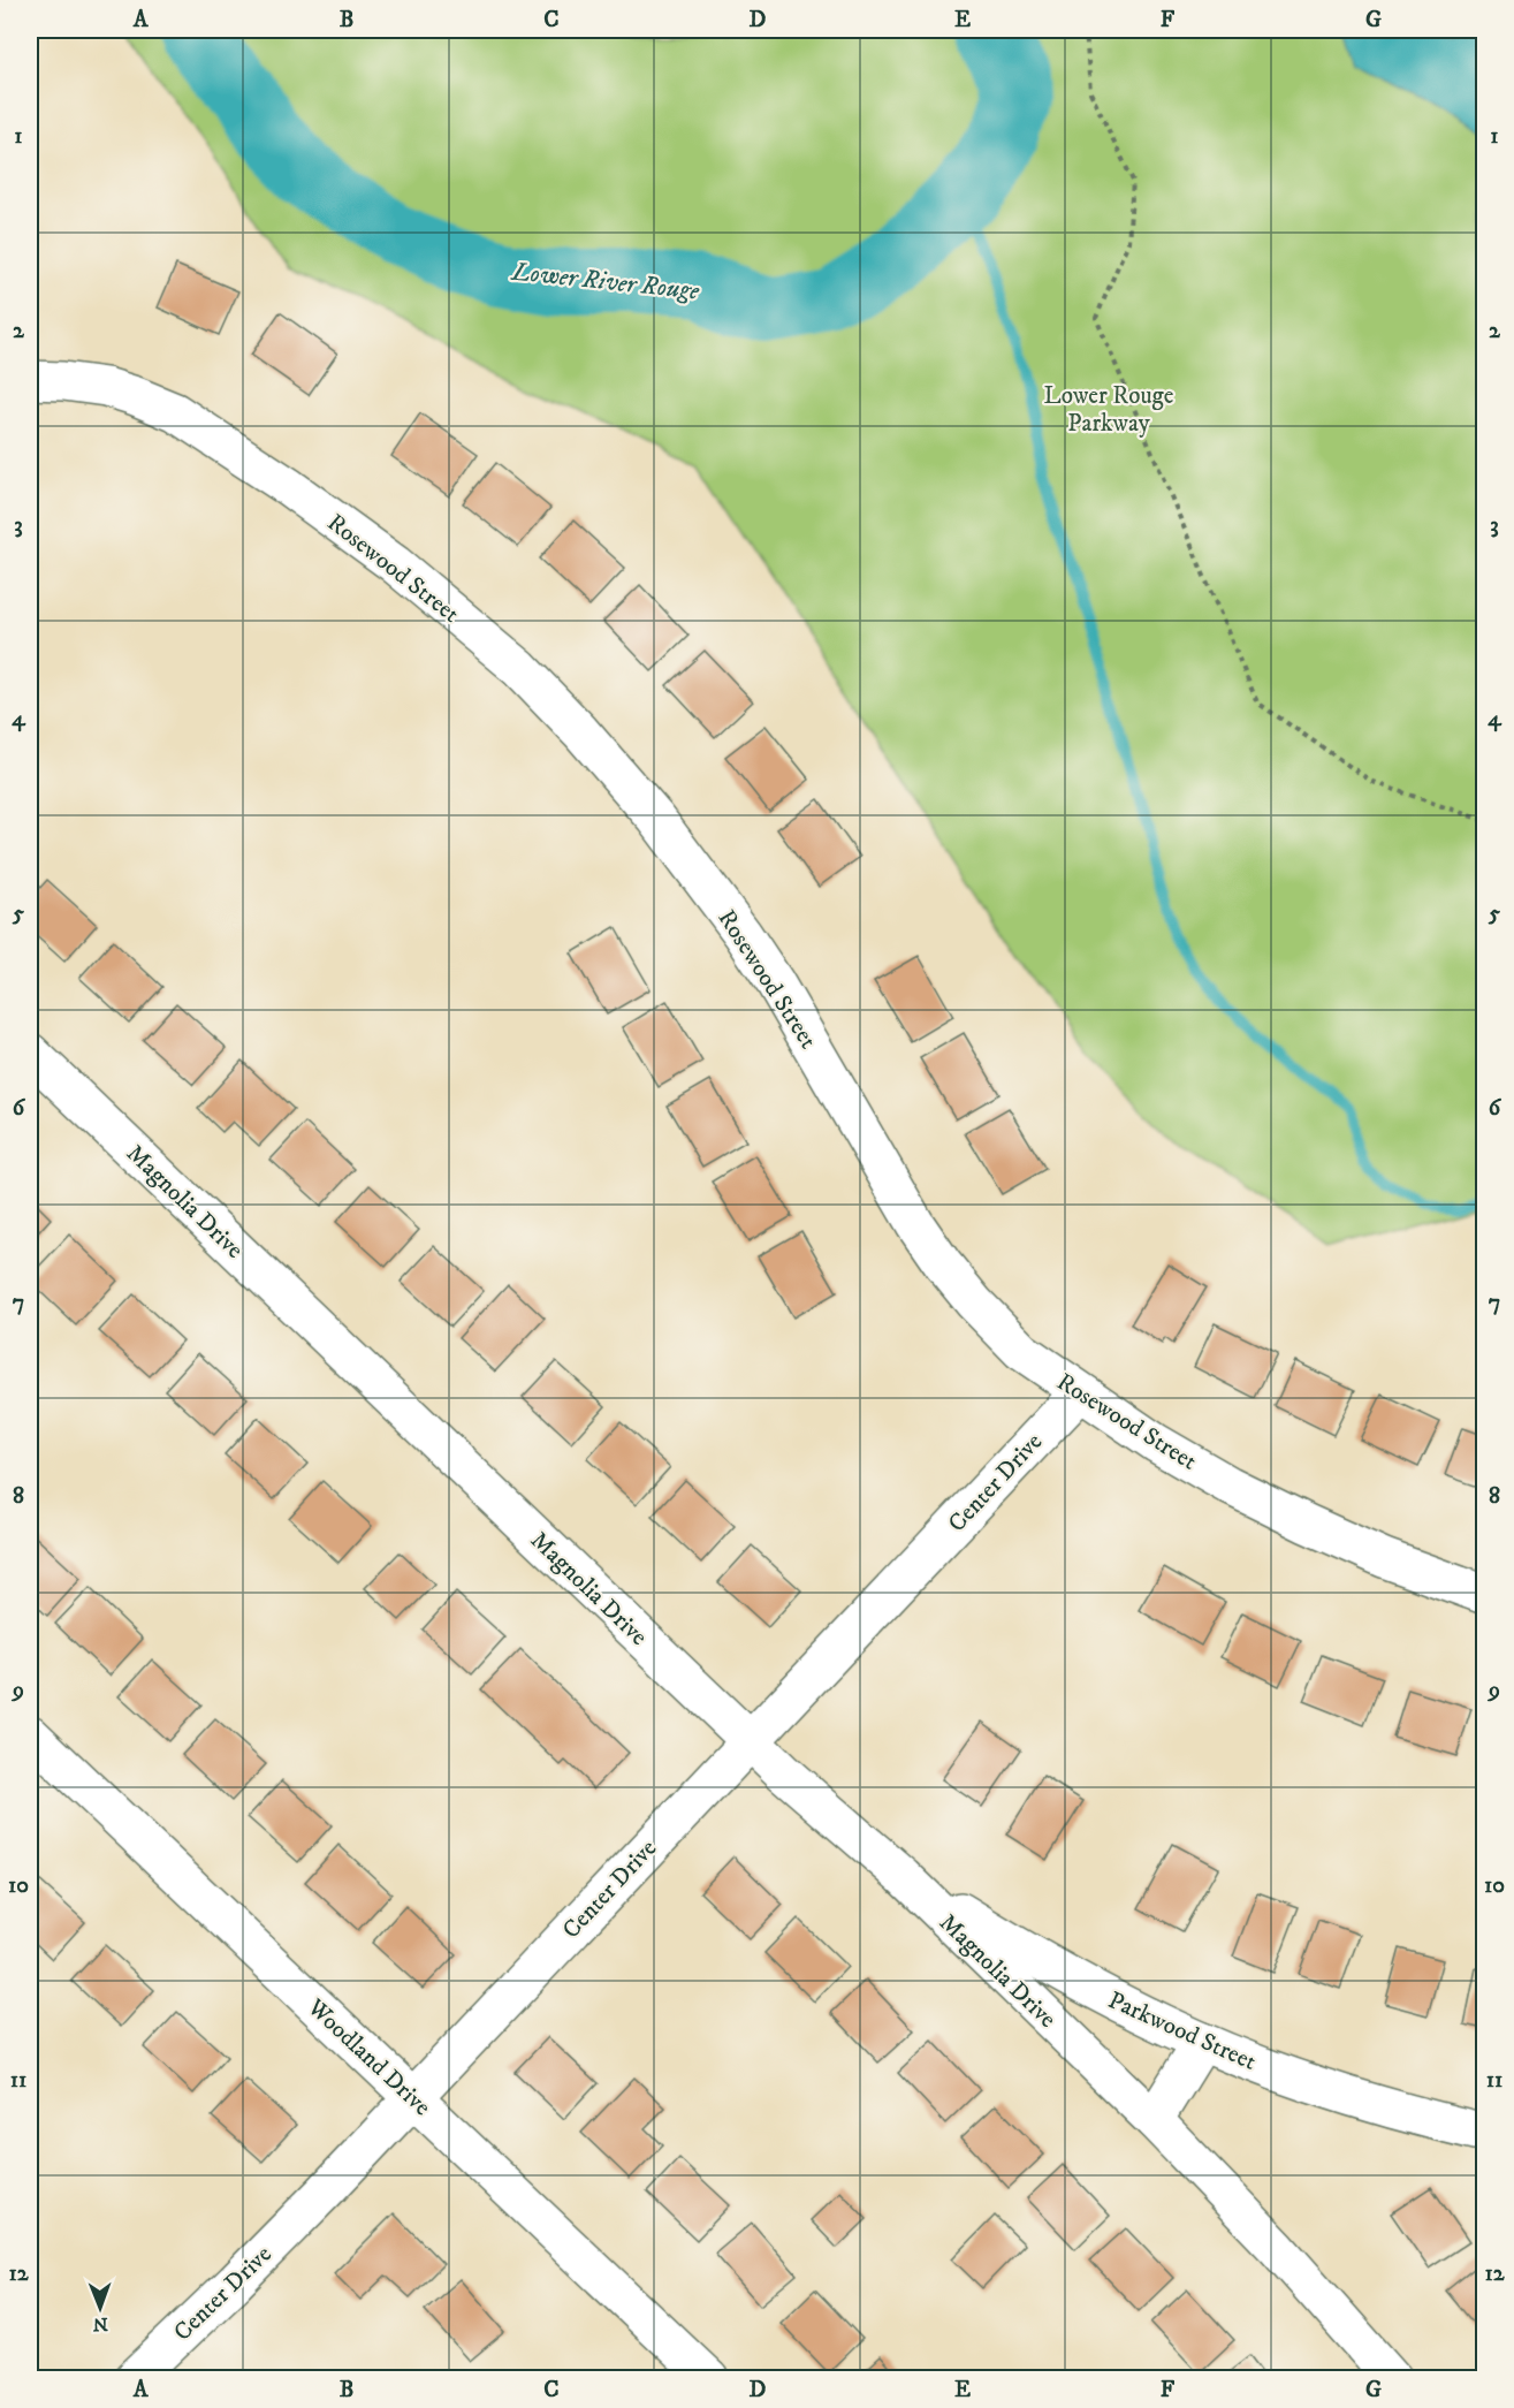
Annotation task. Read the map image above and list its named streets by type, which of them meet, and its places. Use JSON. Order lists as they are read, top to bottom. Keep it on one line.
{"streets":{"street":["Rosewood Street","Magnolia Drive","Center Drive","Parkwood Street","Woodland Drive"]},"crossings":[["Rosewood Street","Center Drive"],["Magnolia Drive","Center Drive"],["Magnolia Drive","Parkwood Street"],["Center Drive","Woodland Drive"]],"water":["Lower River Rouge"],"parks":["Lower Rouge Parkway"],"north":"bottom","grid":{"columns":["A","B","C","D","E","F","G"],"rows":["1","2","3","4","5","6","7","8","9","10","11","12"]}}
